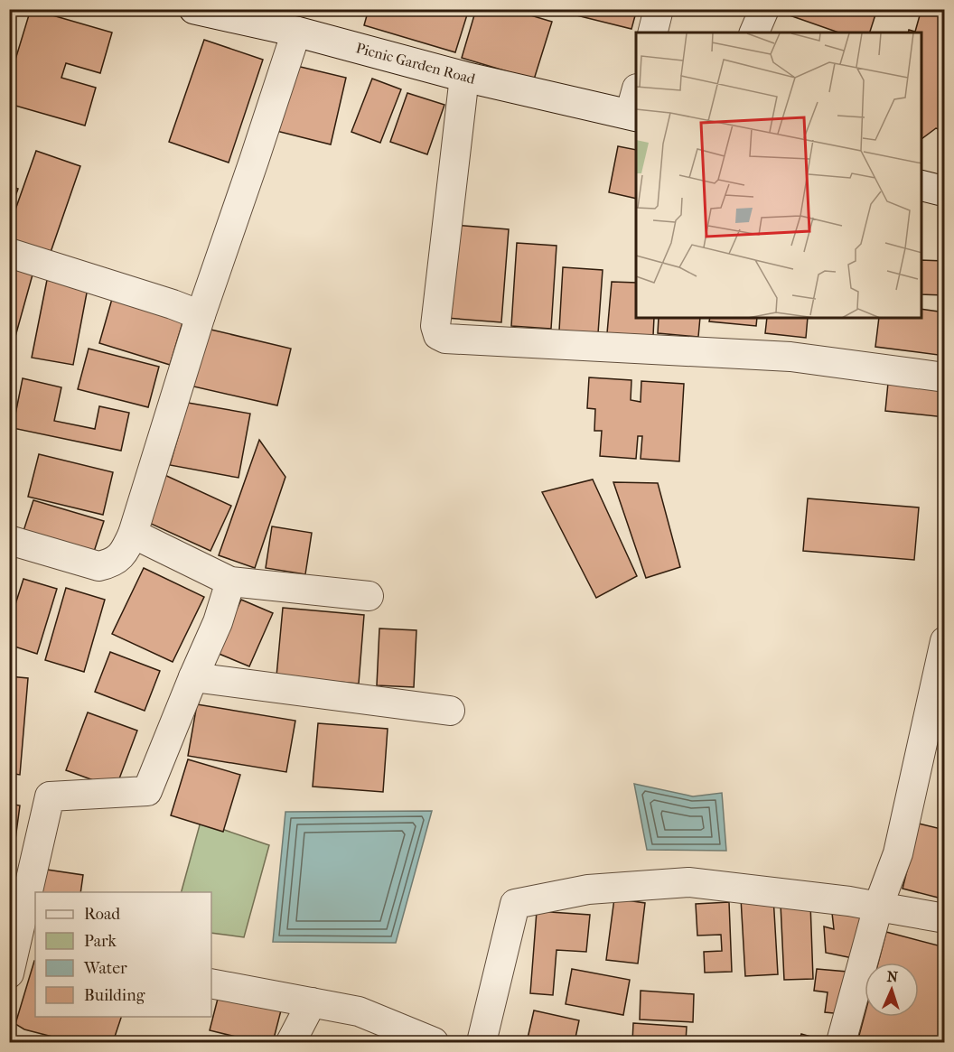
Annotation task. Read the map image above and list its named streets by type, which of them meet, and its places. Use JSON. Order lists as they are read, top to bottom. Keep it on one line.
{"streets":{"main road":["Picnic Garden Road"]},"legend":["Road","Park","Water","Building"],"north":"top"}
